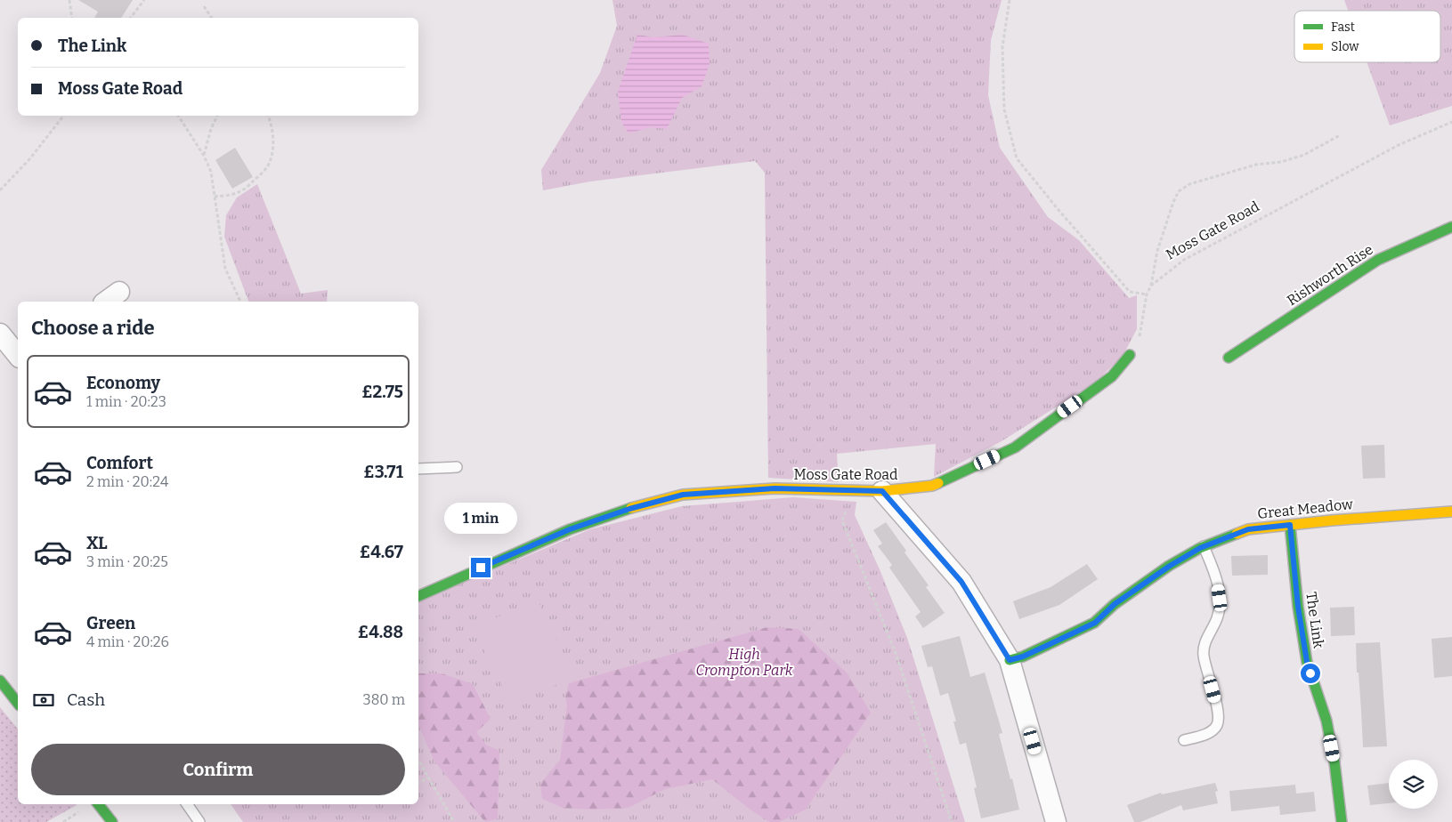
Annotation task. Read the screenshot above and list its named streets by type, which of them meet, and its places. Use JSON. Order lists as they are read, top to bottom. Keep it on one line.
{"streets":{"street":["Moss Gate Road","Rishworth Rise","Great Meadow","The Link"]},"crossings":[["Great Meadow","The Link"]],"parks":["High Crompton Park"],"legend":["Fast","Slow"],"page":{"banner":["The Link","Moss Gate Road"],"heading":"Choose a ride","list":[{"name":"Economy","note":"1 min · 20:23","value":"£2.75"},{"name":"Comfort","note":"2 min · 20:24","value":"£3.71"},{"name":"XL","note":"3 min · 20:25","value":"£4.67"},{"name":"Green","note":"4 min · 20:26","value":"£4.88"}],"bubble":"1 min","pay":["Cash","380 m"],"buttons":"Confirm"}}
